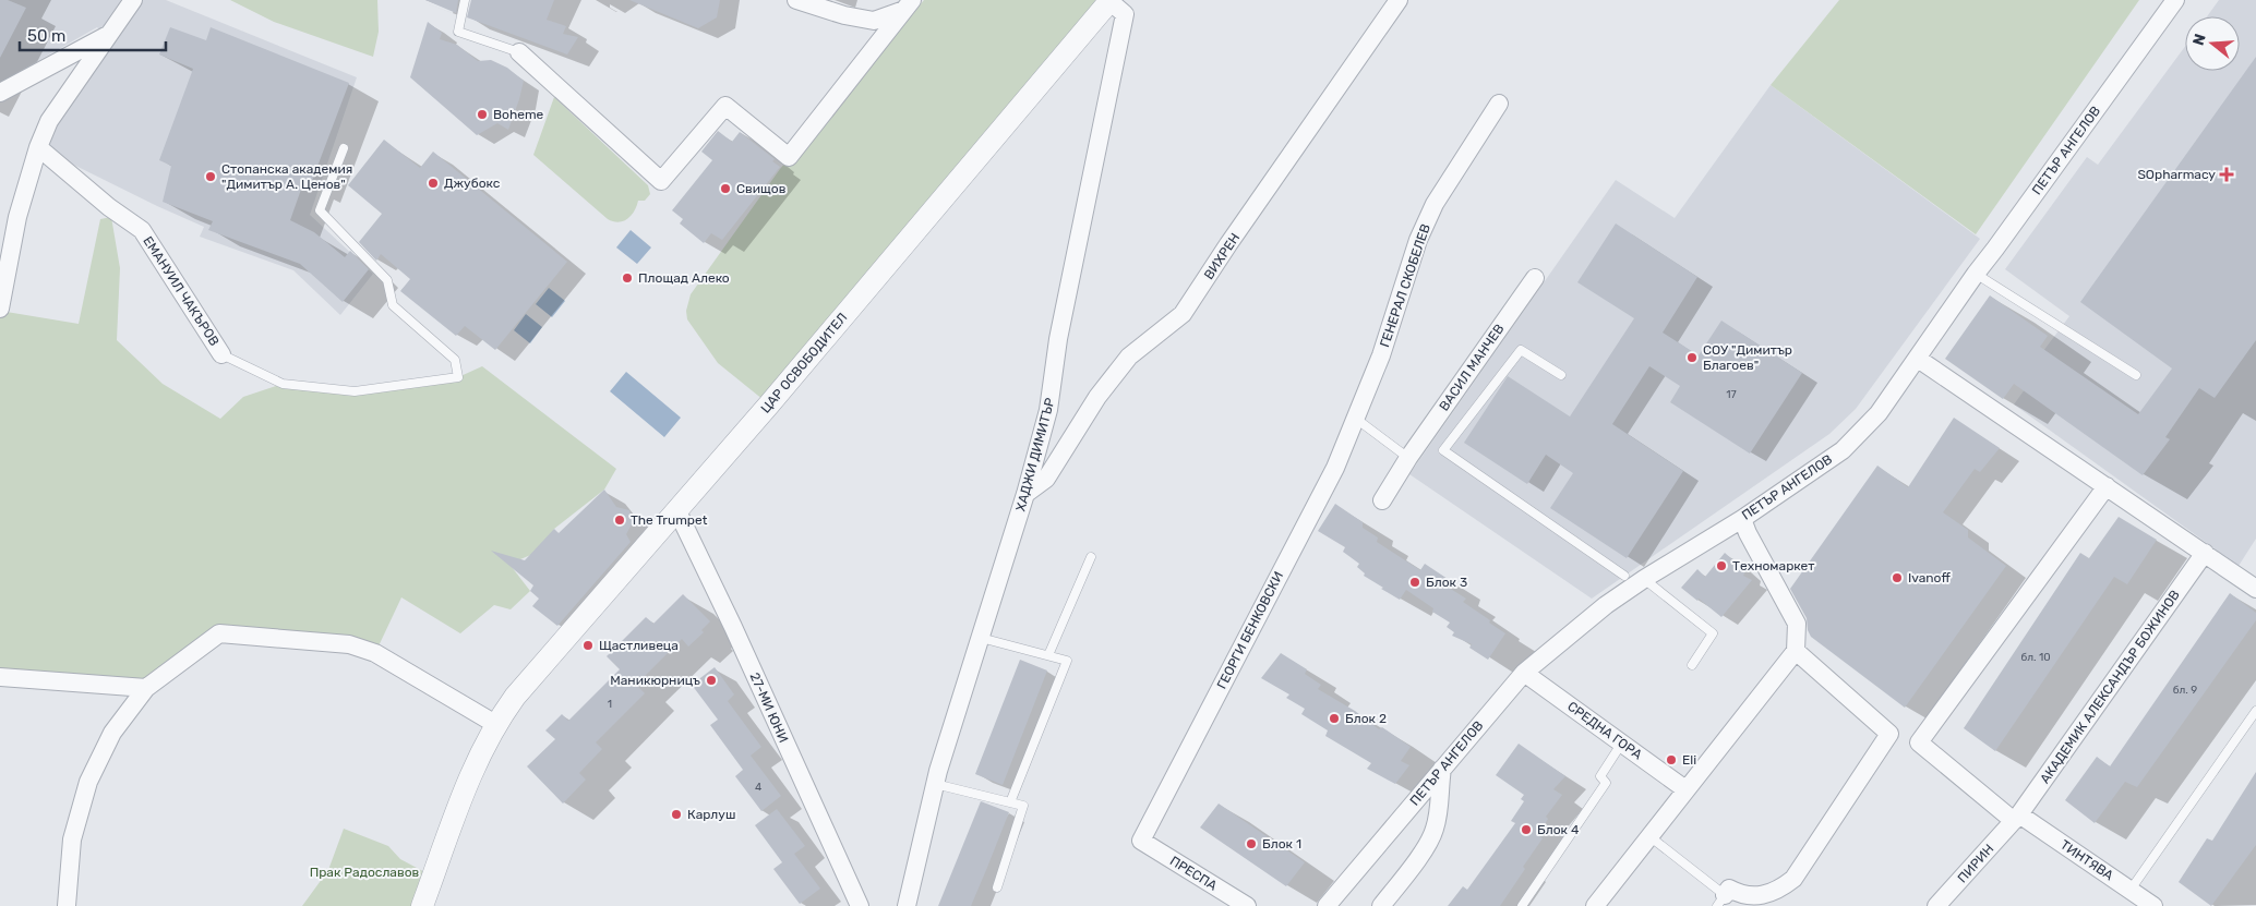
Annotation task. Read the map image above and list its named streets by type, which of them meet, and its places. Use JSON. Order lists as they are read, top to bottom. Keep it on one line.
{"streets":{"street":["ПЕТЪР АНГЕЛОВ","ВИХРЕН","ГЕНЕРАЛ СКОБЕЛЕВ","ЕМАНУИЛ ЧАКЪРОВ","ЦАР ОСВОБОДИТЕЛ","ВАСИЛ МАНЧЕВ","ХАДЖИ ДИМИТЪР","ГЕОРГИ БЕНКОВСКИ","АКАДЕМИК АЛЕКСАНДЪР БОЖИНОВ","27-МИ ЮНИ","СРЕДНА ГОРА","ТИНТЯВА","ПИРИН","ПРЕСПА"]},"crossings":[["ПЕТЪР АНГЕЛОВ","СРЕДНА ГОРА"],["ВИХРЕН","ХАДЖИ ДИМИТЪР"],["ГЕНЕРАЛ СКОБЕЛЕВ","ГЕОРГИ БЕНКОВСКИ"],["ЦАР ОСВОБОДИТЕЛ","ХАДЖИ ДИМИТЪР"],["ЦАР ОСВОБОДИТЕЛ","27-МИ ЮНИ"],["ГЕОРГИ БЕНКОВСКИ","ПРЕСПА"],["АКАДЕМИК АЛЕКСАНДЪР БОЖИНОВ","ТИНТЯВА"],["АКАДЕМИК АЛЕКСАНДЪР БОЖИНОВ","ПИРИН"],["ТИНТЯВА","ПИРИН"]],"parks":["Прак Радославов"],"places":{"other":["Boheme","Стопанска академия \"Димитър А. Ценов\"","Джубокс","Свищов","Площад Алеко","СОУ \"Димитър Благоев\"","The Trumpet","Техномаркет","Ivanoff","Блок 3","Щастливеца","Маникюрницъ","Блок 2","Eli","Карлуш","Блок 4","Блок 1"],"health":["SOpharmacy"]},"house_numbers":["17","бл. 10","бл. 9","1","4"],"scale_bar":"50 m","north":"left"}
